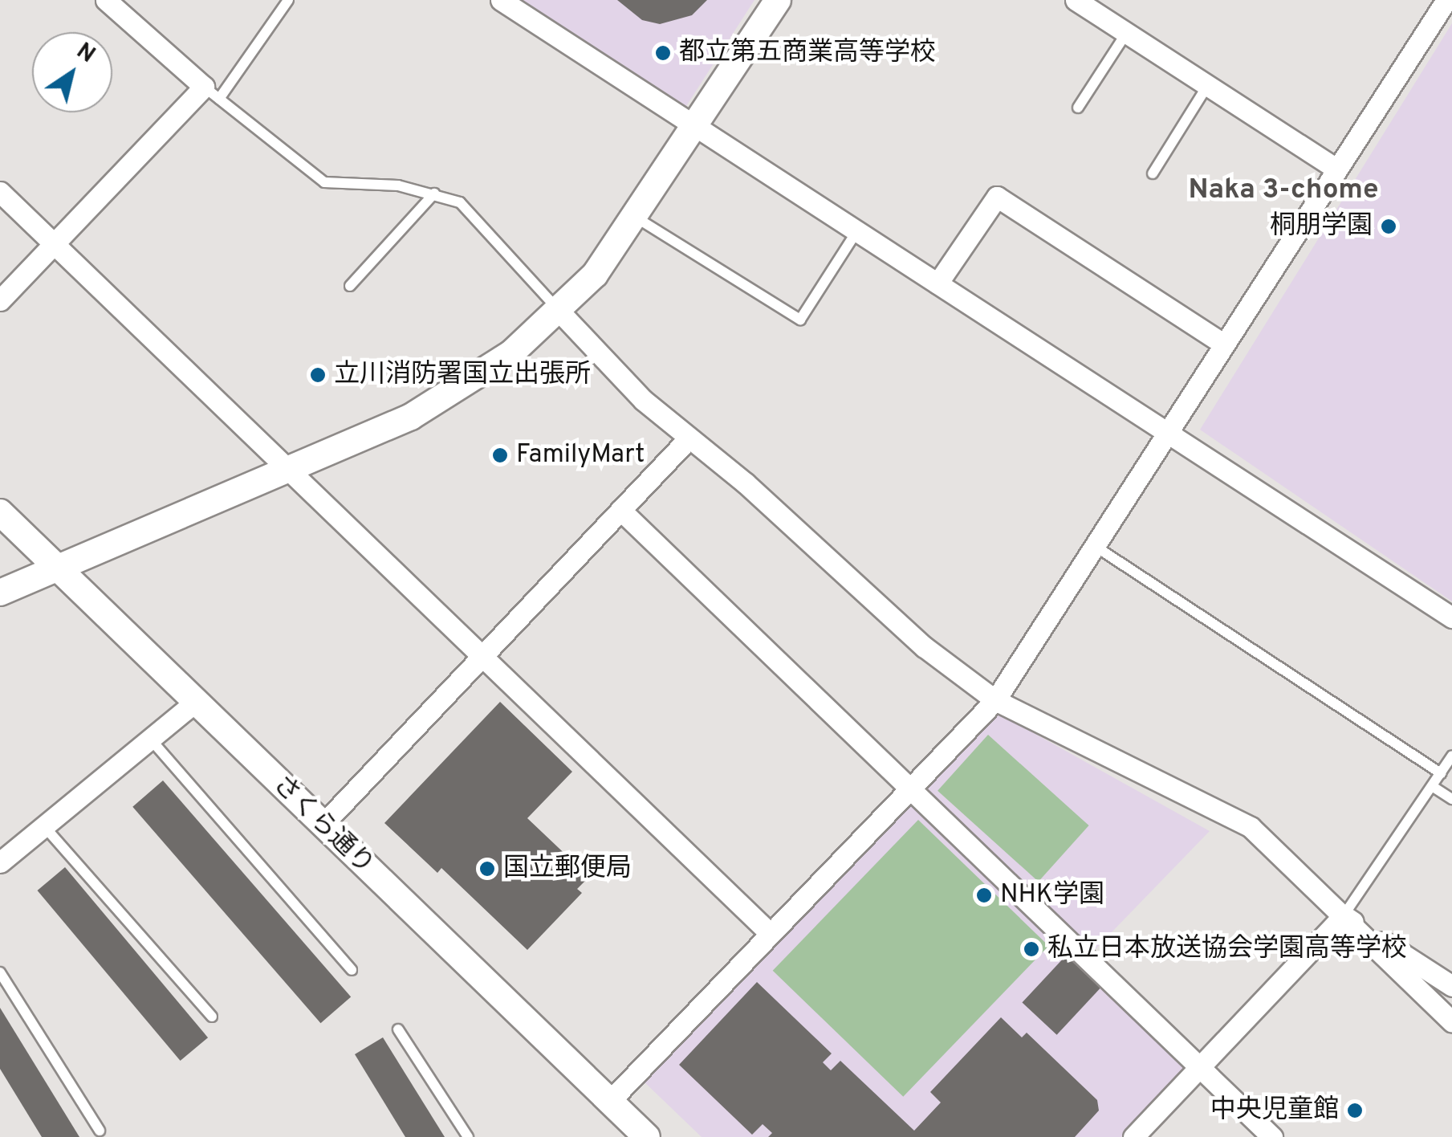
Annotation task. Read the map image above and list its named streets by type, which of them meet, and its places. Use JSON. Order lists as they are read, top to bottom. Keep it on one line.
{"streets":{"street":["さくら通り"]},"districts":["Naka 3-chome"],"places":["都立第五商業高等学校","桐朋学園","立川消防署国立出張所","FamilyMart","国立郵便局","NHK学園","私立日本放送協会学園高等学校","中央児童館"],"north":"top right"}
